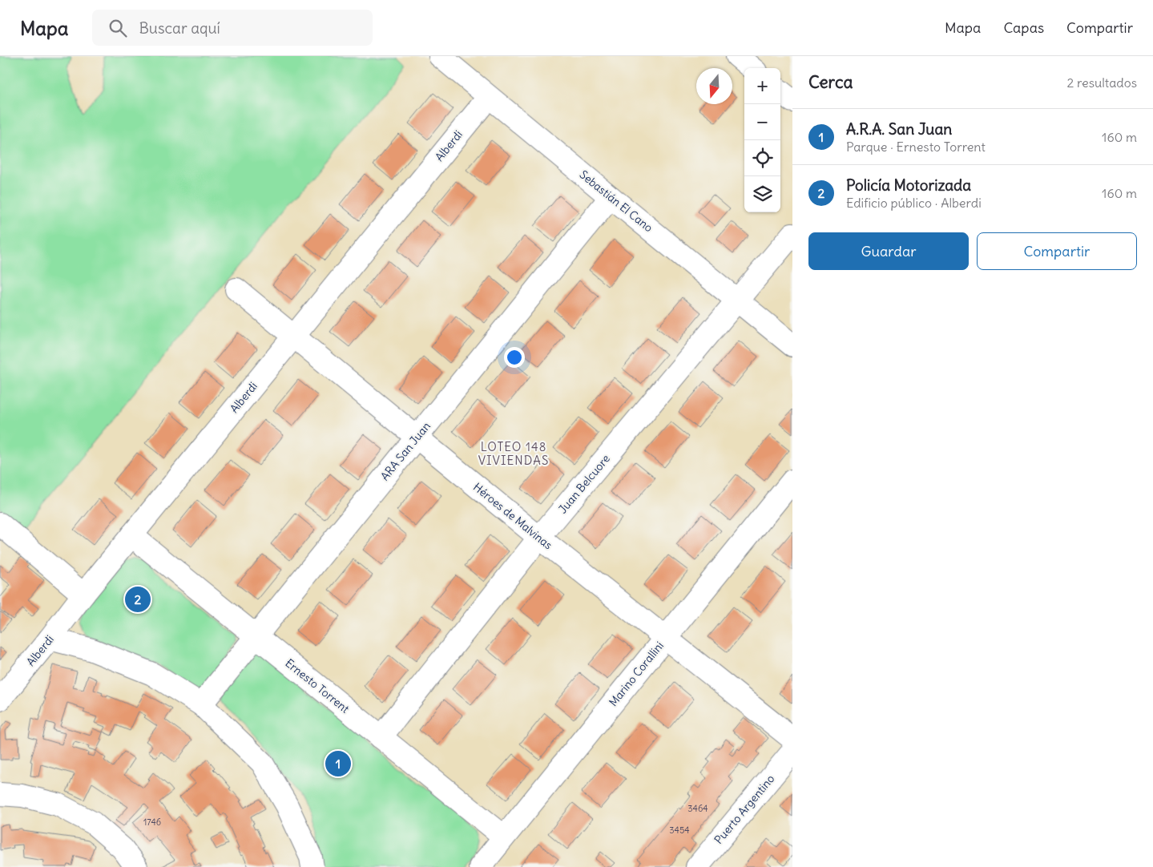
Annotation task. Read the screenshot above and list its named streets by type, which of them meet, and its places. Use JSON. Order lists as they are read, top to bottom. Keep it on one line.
{"streets":{"street":["Alberdi","Sebastián El Cano","ARA San Juan","Juan Belcuore","Héroes de Malvinas","Marino Corallini","Ernesto Torrent","Puerto Argentino"]},"crossings":[["Alberdi","Sebastián El Cano"],["Alberdi","Héroes de Malvinas"],["Alberdi","Ernesto Torrent"],["Sebastián El Cano","ARA San Juan"],["Sebastián El Cano","Juan Belcuore"],["ARA San Juan","Héroes de Malvinas"],["ARA San Juan","Ernesto Torrent"],["Juan Belcuore","Héroes de Malvinas"],["Juan Belcuore","Ernesto Torrent"],["Héroes de Malvinas","Marino Corallini"],["Marino Corallini","Ernesto Torrent"]],"districts":["LOTEO 148 VIVIENDAS"],"house_numbers":["3464","1746","3454"],"north":"bottom","page":{"header":"Mapa","search":"Buscar aquí","nav":["Mapa","Capas","Compartir"],"heading":["Cerca","2 resultados"],"map_buttons":["+","−"],"list":[{"mark":"1","name":"A.R.A. San Juan","note":"Parque · Ernesto Torrent","value":"160 m"},{"mark":"2","name":"Policía Motorizada","note":"Edificio público · Alberdi","value":"160 m"}],"buttons":["Guardar","Compartir"],"pins":["2","1"]}}
